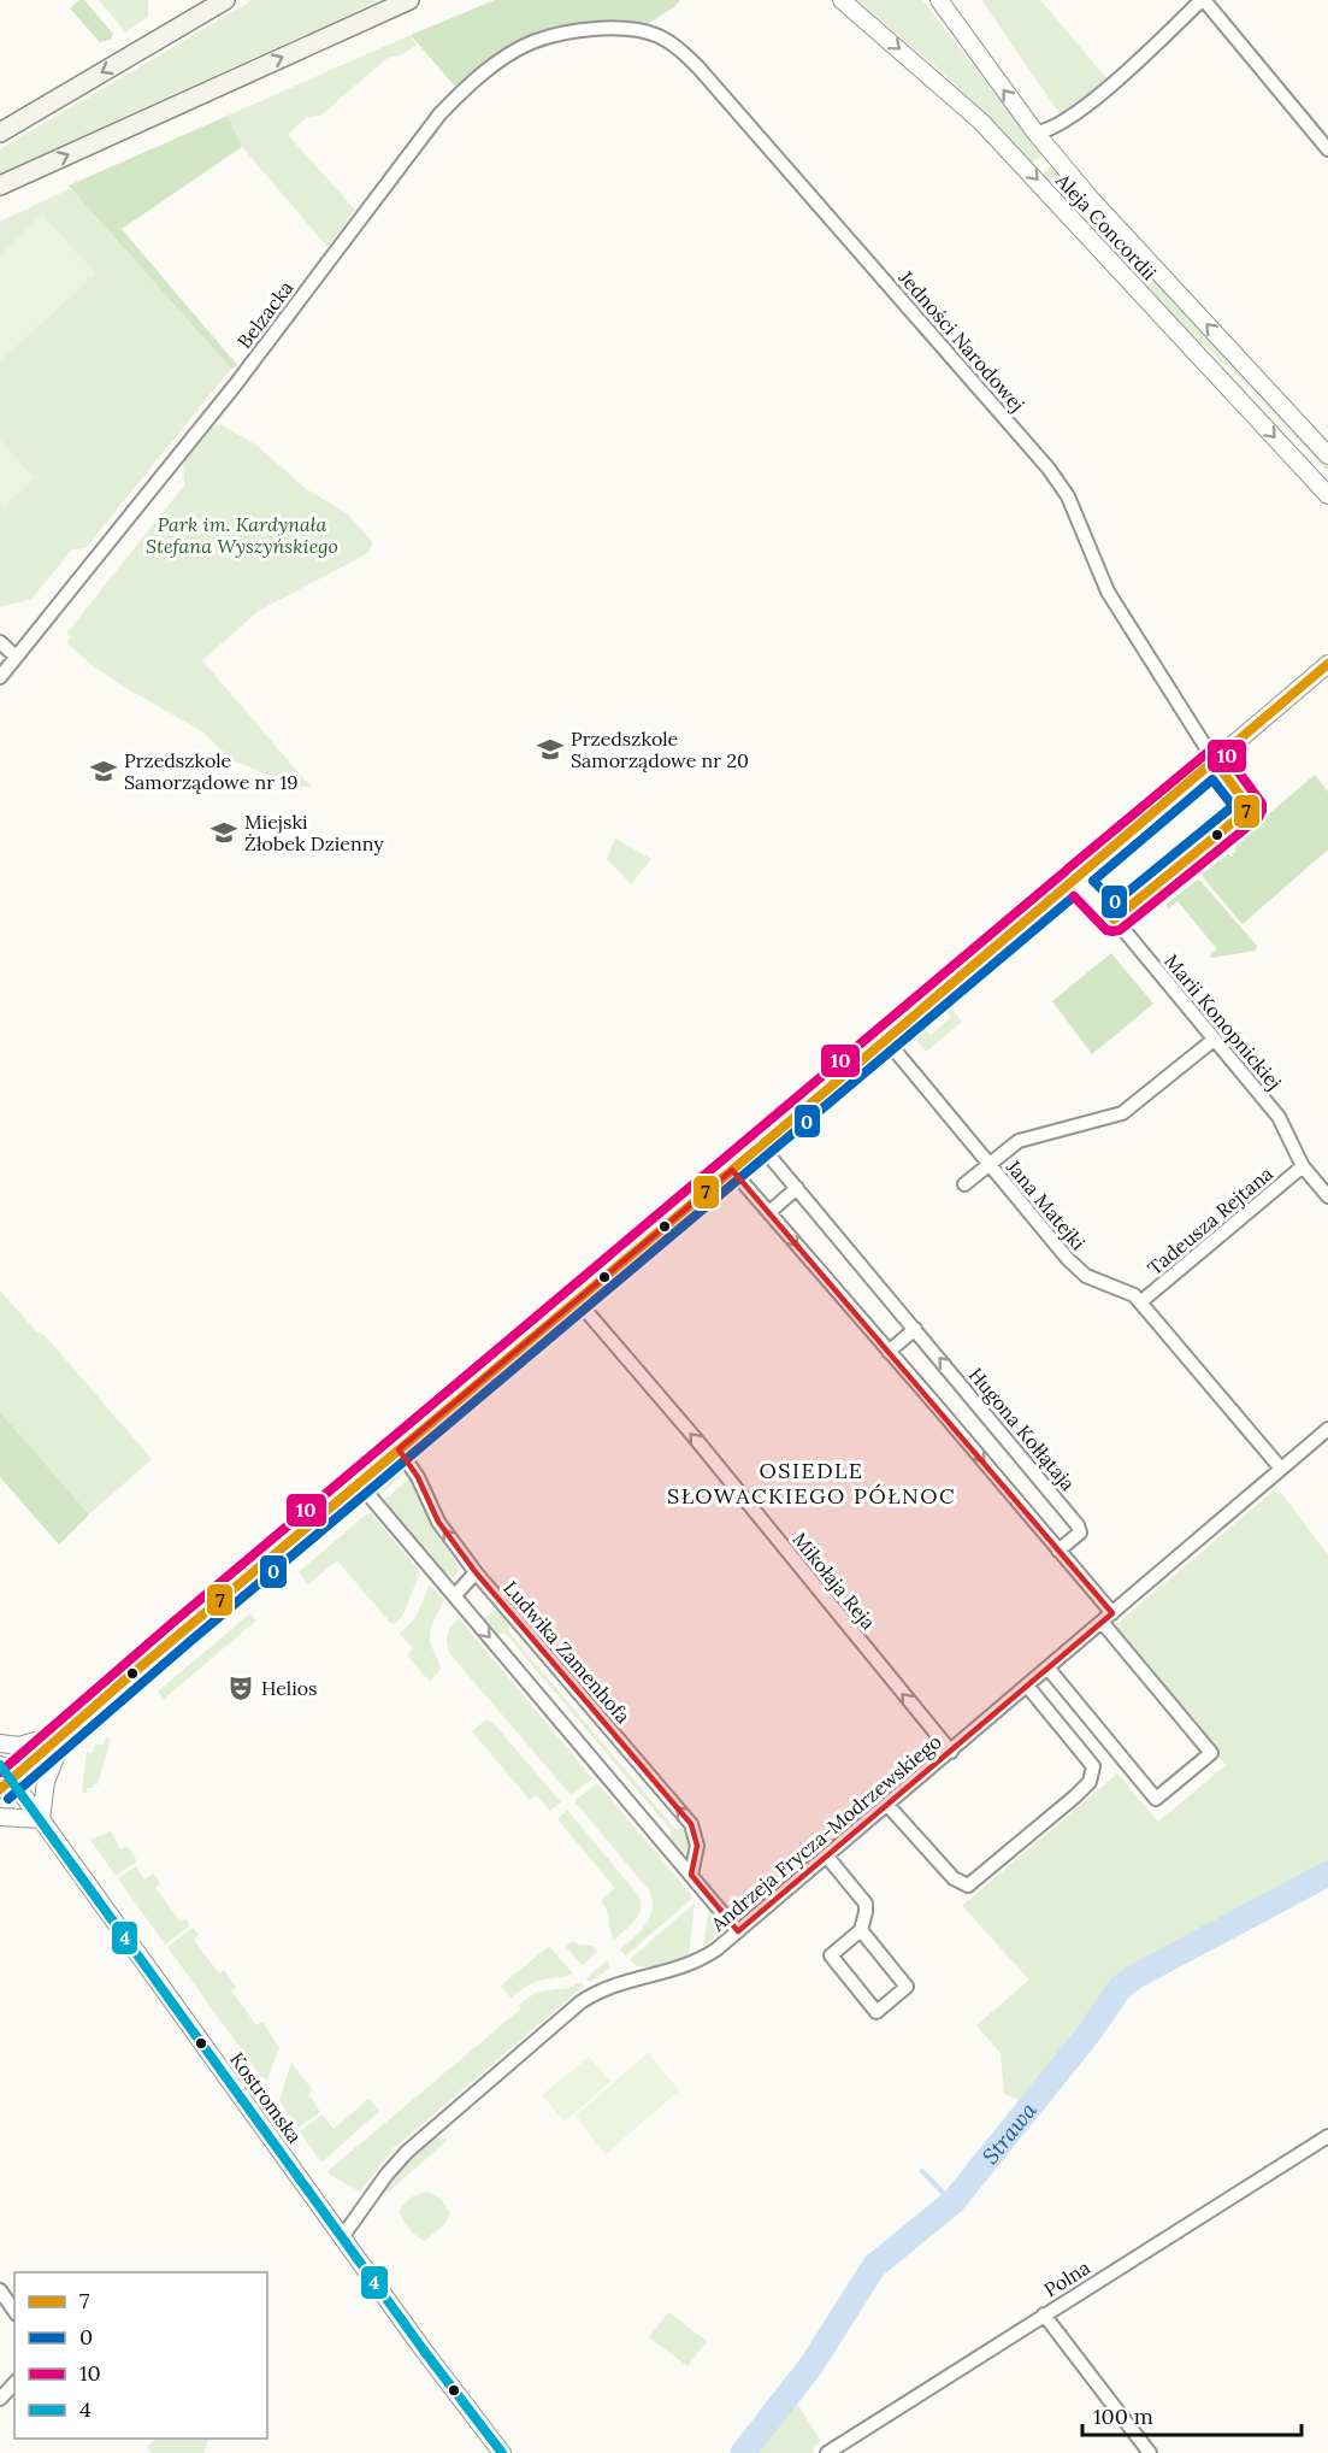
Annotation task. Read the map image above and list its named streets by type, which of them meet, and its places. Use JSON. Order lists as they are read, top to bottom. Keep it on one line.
{"streets":{"street":["Aleja Concordii","Belzacka","Jedności Narodowej","Marii Konopnickiej","Jana Matejki","Tadeusza Rejtana","Hugona Kołłątaja","Mikołaja Reja","Ludwika Zamenhofa","Andrzeja Frycza-Modrzewskiego","Kostromska","Polna"]},"crossings":[["Belzacka","Jedności Narodowej"],["Marii Konopnickiej","Tadeusza Rejtana"],["Jana Matejki","Tadeusza Rejtana"],["Jana Matejki","Andrzeja Frycza-Modrzewskiego"],["Mikołaja Reja","Andrzeja Frycza-Modrzewskiego"],["Andrzeja Frycza-Modrzewskiego","Kostromska"]],"one_way":["Mikołaja Reja"],"districts":["OSIEDLE SŁOWACKIEGO PÓŁNOC"],"water":["Strawa"],"parks":["Park im. Kardynała Stefana Wyszyńskiego"],"places":{"school or university":["Przedszkole Samorządowe nr 20","Przedszkole Samorządowe nr 19","Miejski Żłobek Dzienny"],"theatre":["Helios"]},"lines":["transit line 7","transit line 10","transit line 0","transit line 4"],"legend":["7","0","10","4"],"scale_bar":"100 m"}
